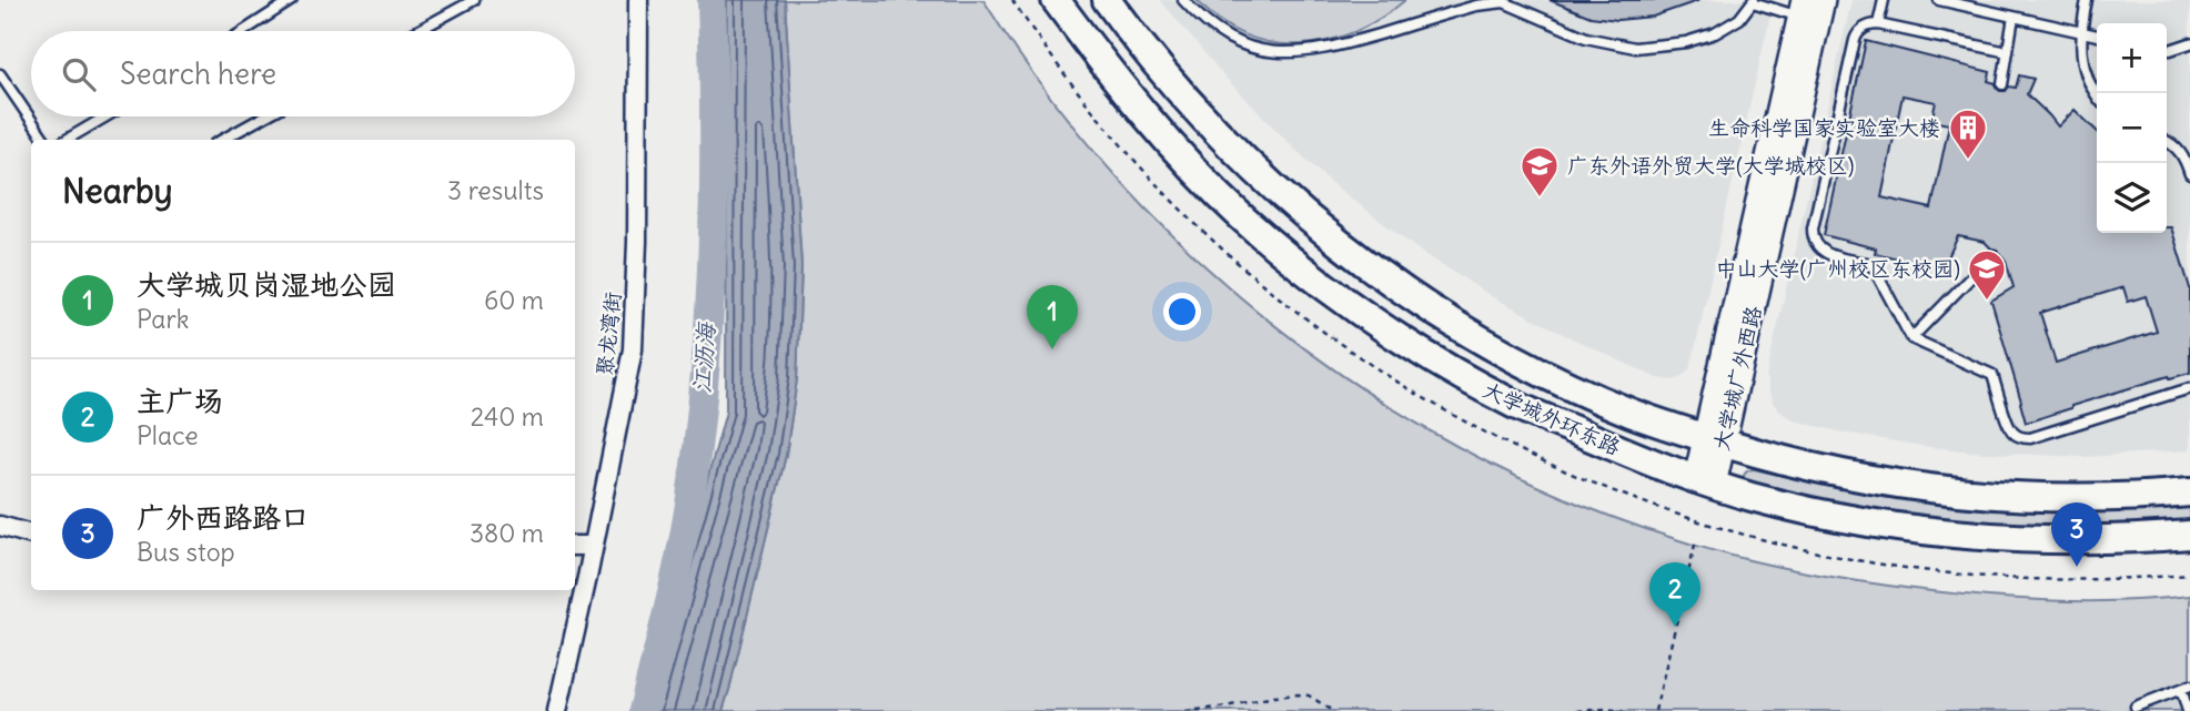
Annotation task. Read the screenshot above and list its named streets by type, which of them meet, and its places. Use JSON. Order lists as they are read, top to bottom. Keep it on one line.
{"streets":{"main road":["大学城广外西路","大学城外环东路"],"street":["聚龙湾街"]},"crossings":[["大学城广外西路","大学城外环东路"]],"water":["江沥海"],"places":{"building":["生命科学国家实验室大楼"],"school or university":["广东外语外贸大学(大学城校区)","中山大学(广州校区东校园)"]},"page":{"map_buttons":["+","−"],"search":"Search here","heading":["Nearby","3 results"],"list":[{"mark":"1","name":"大学城贝岗湿地公园","note":"Park","value":"60 m"},{"mark":"2","name":"主广场","note":"Place","value":"240 m"},{"mark":"3","name":"广外西路路口","note":"Bus stop","value":"380 m"}],"pins":["1","3","2"]}}
